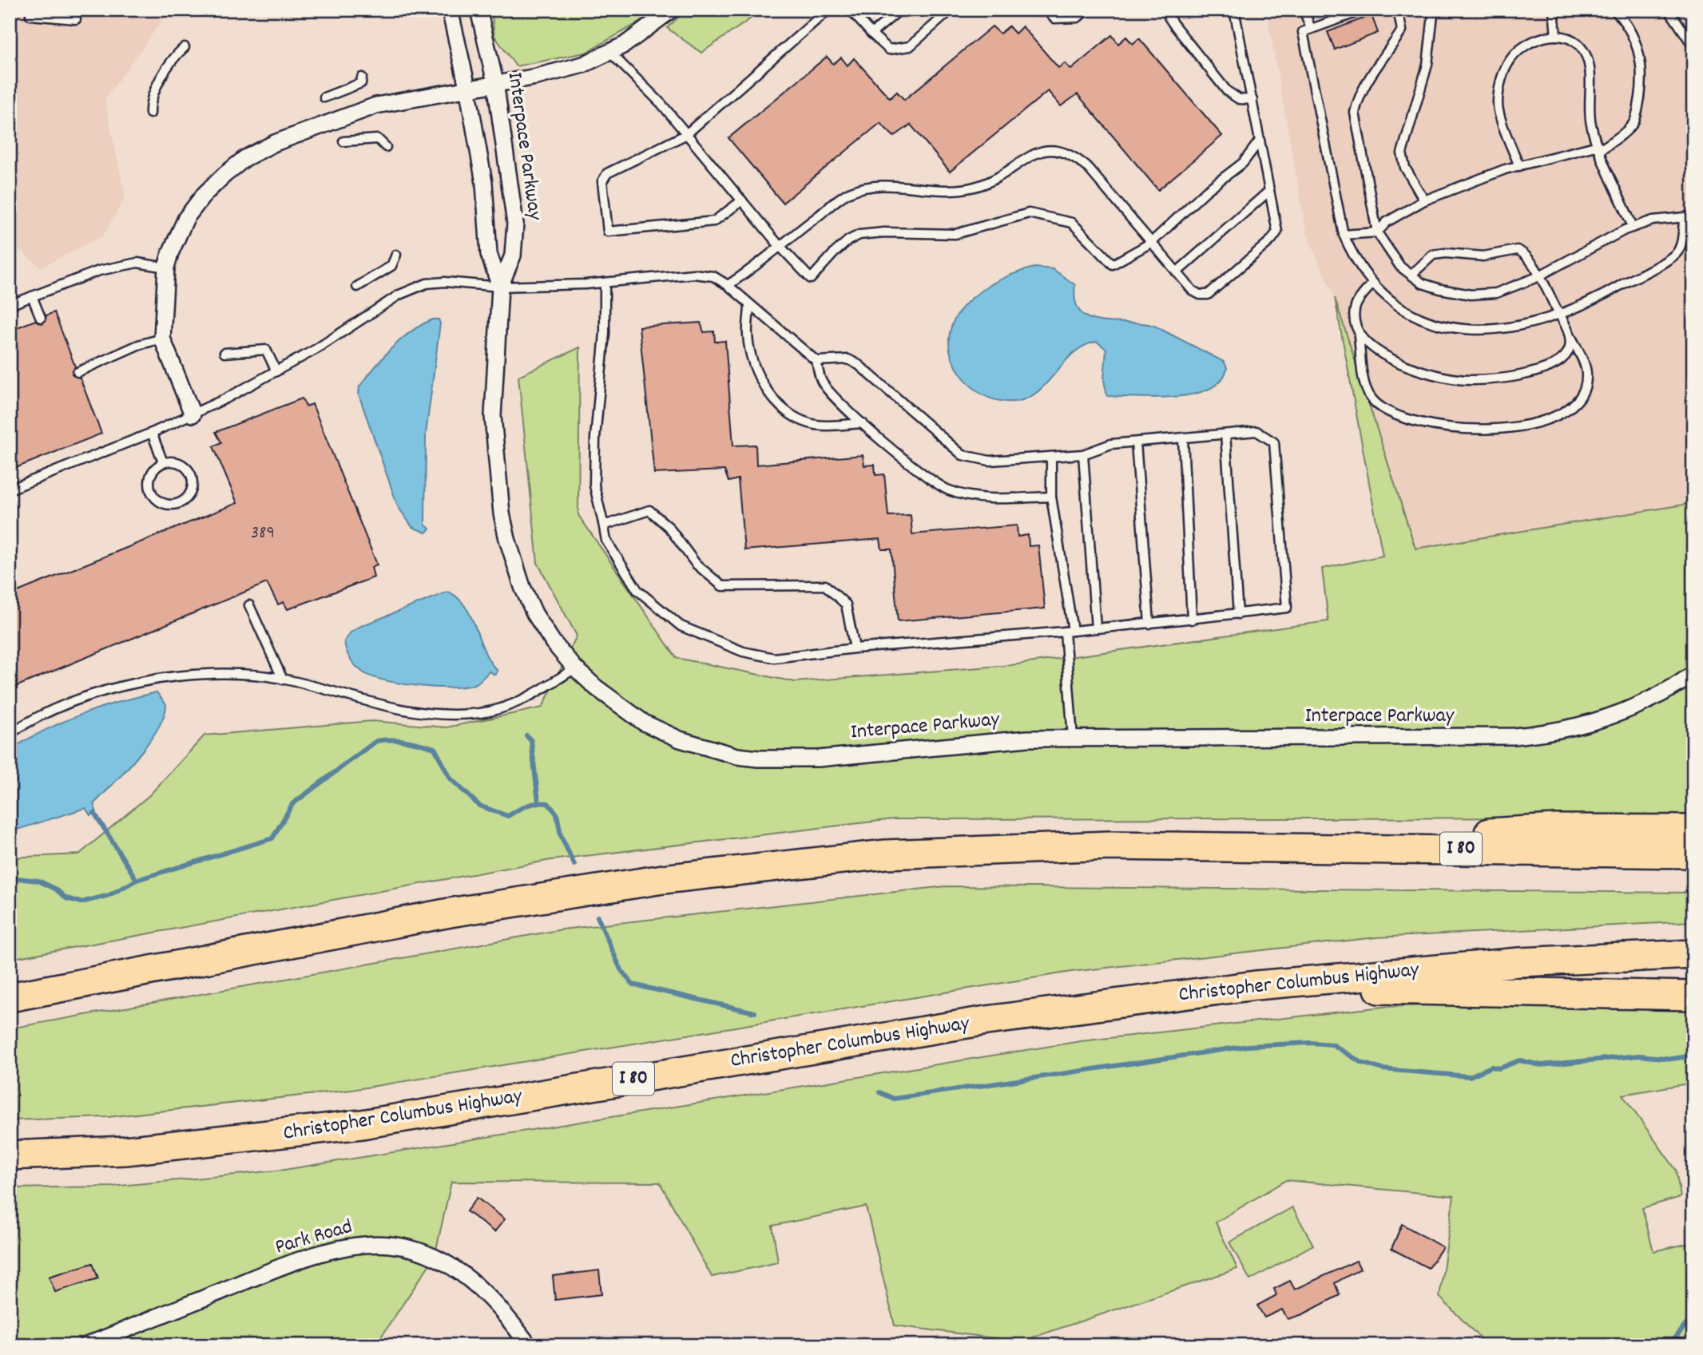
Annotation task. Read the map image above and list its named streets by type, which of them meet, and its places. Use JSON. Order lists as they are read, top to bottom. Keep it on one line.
{"streets":{"highway":["I 80","Christopher Columbus Highway"],"street":["Interpace Parkway","Park Road"]},"house_numbers":["389"]}
